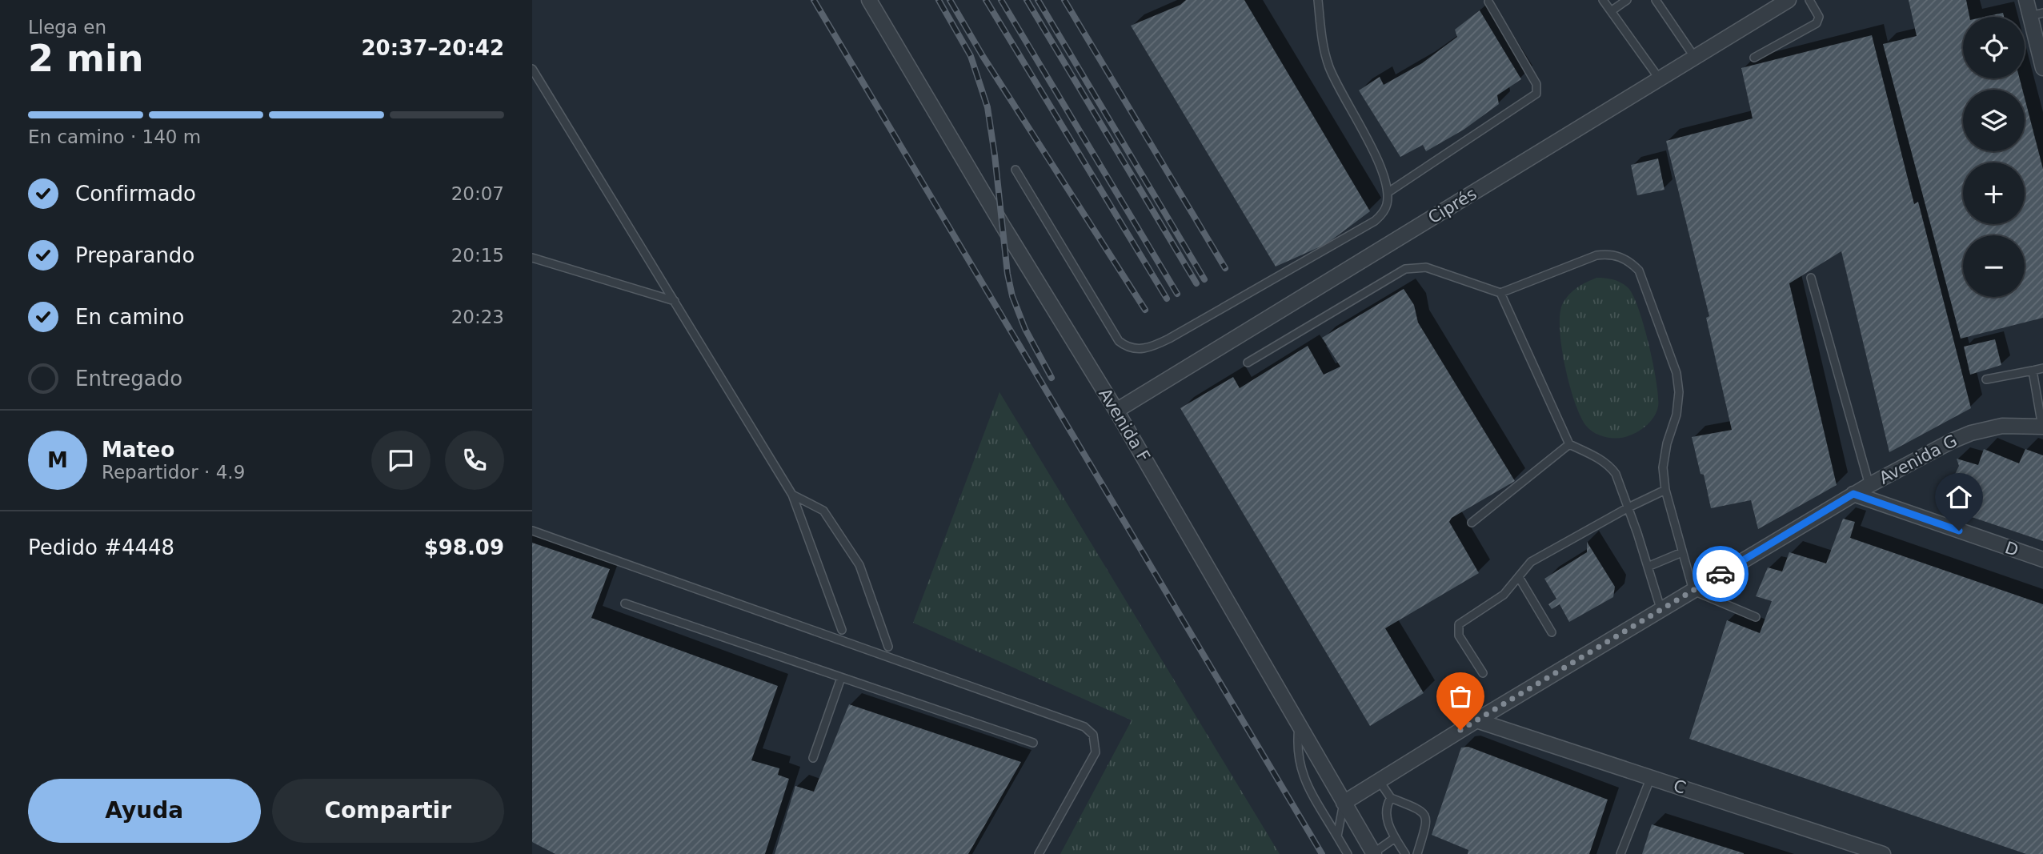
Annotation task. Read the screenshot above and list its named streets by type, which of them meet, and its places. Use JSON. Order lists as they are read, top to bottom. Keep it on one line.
{"streets":{"street":["Ciprés","Avenida F","Avenida G","D","C"]},"crossings":[["Ciprés","Avenida F"],["Avenida F","Avenida G"],["Avenida G","D"],["Avenida G","C"]],"page":{"heading":["2 min","Llega en","20:37–20:42"],"panel":["Mateo","Repartidor · 4.9","Pedido #4448","$98.09"],"map_buttons":["+","−"],"bar":"En camino · 140 m","list":[["Confirmado","20:07"],["Preparando","20:15"],["En camino","20:23"],"Entregado"],"round":"M","buttons":["Ayuda","Compartir"]}}
